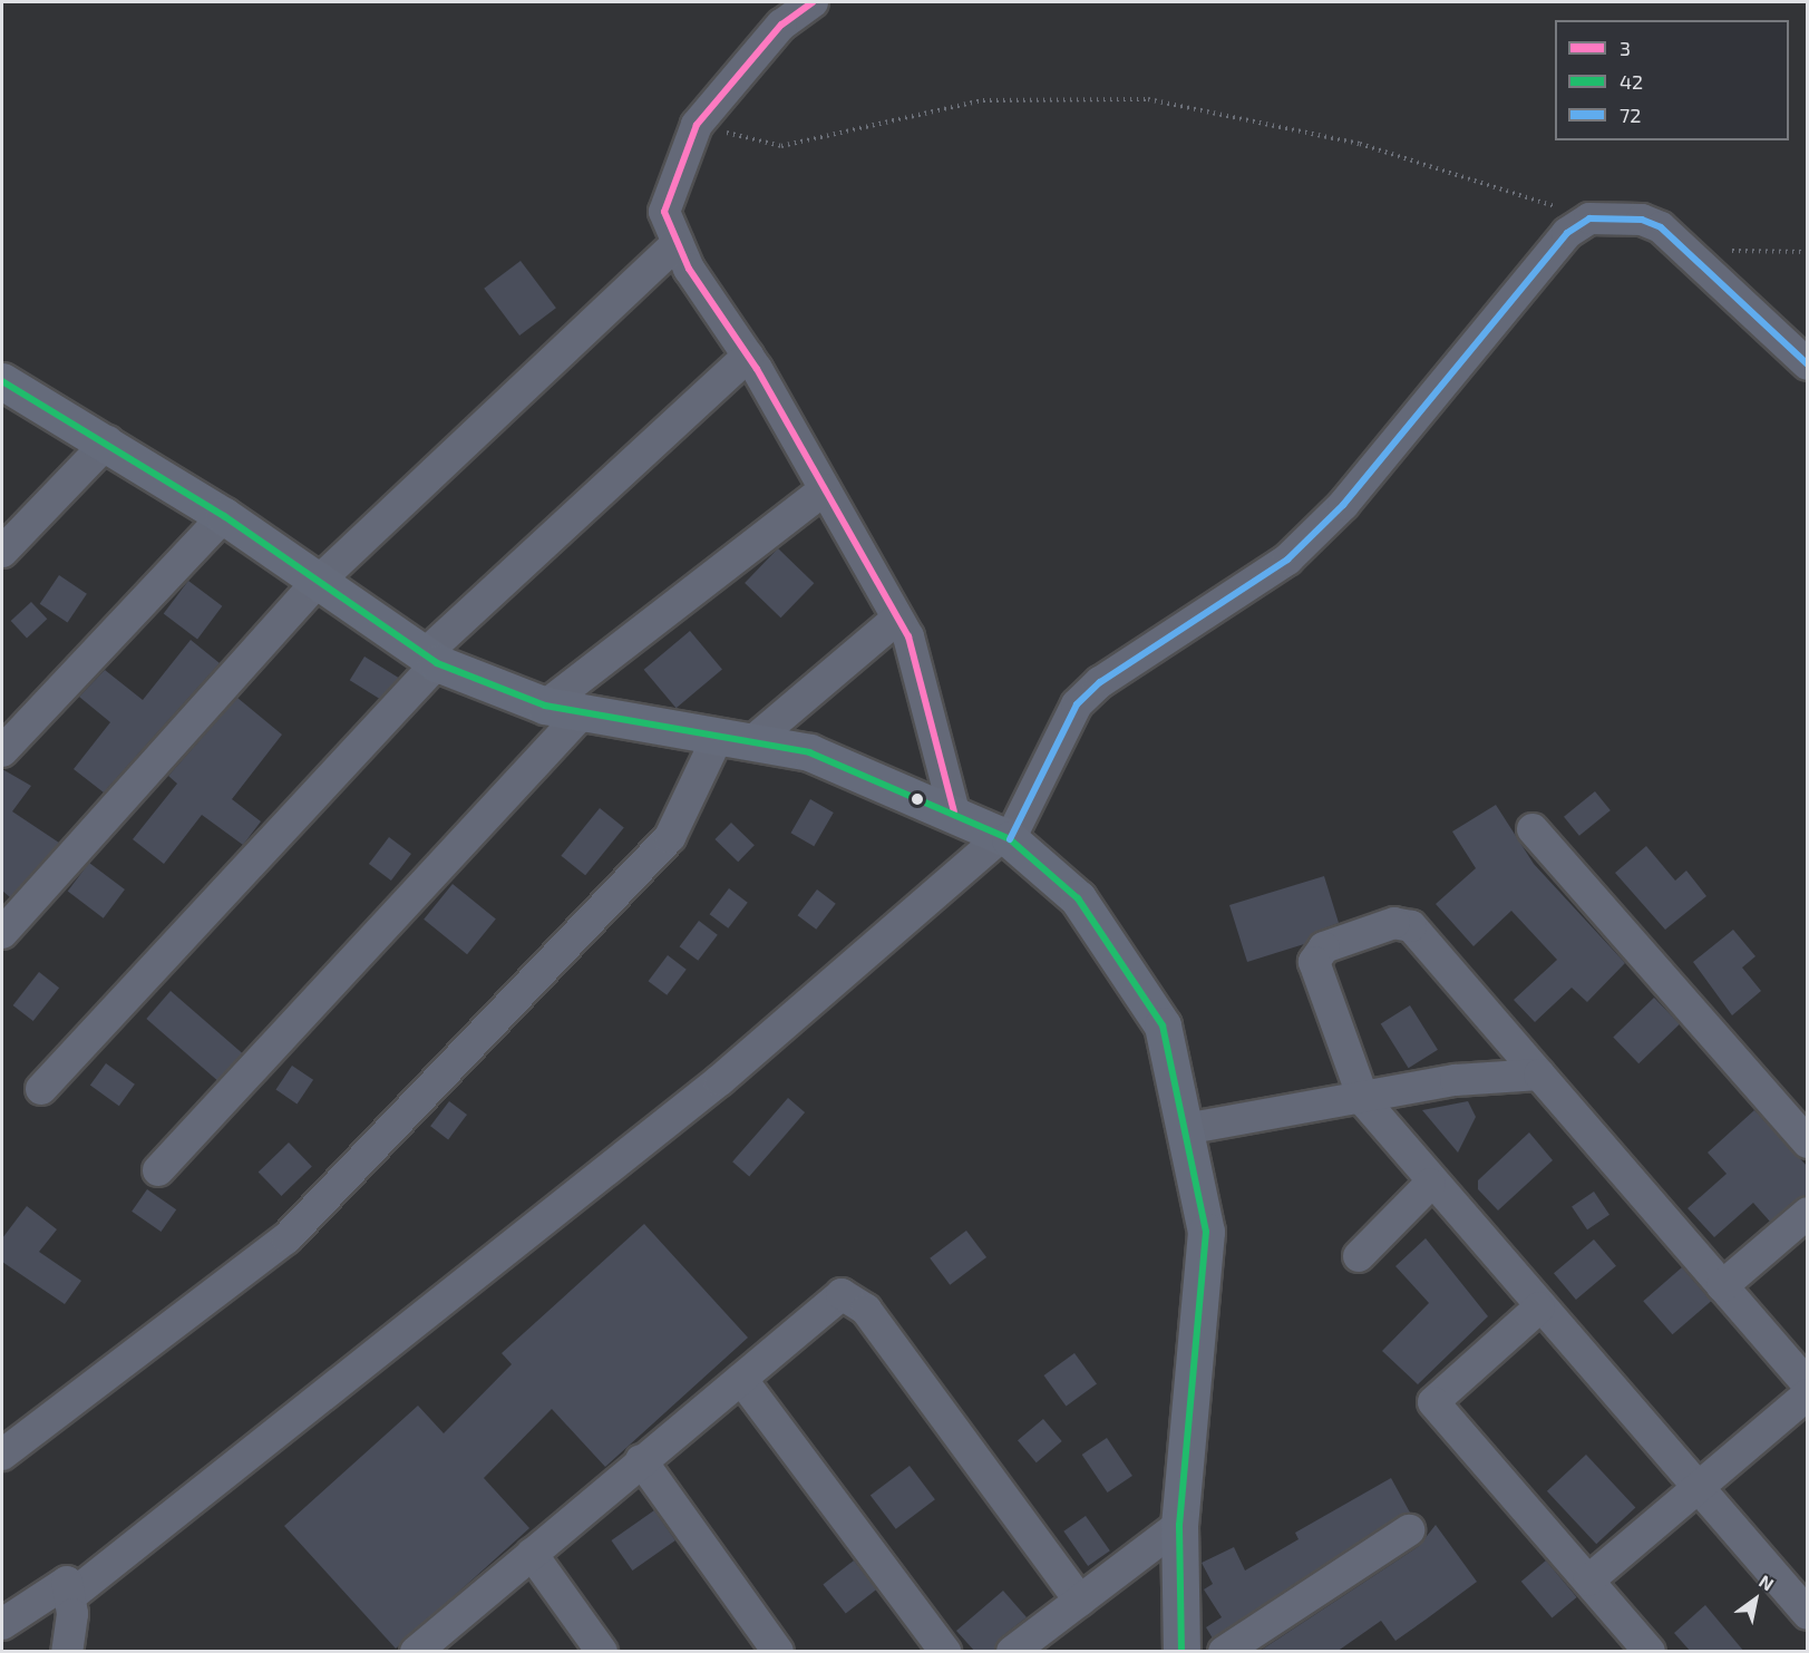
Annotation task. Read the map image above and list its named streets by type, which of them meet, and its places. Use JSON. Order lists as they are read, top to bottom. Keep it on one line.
{"lines":["transit line 3","transit line 72","transit line 42"],"legend":["3","42","72"],"north":"top right"}
